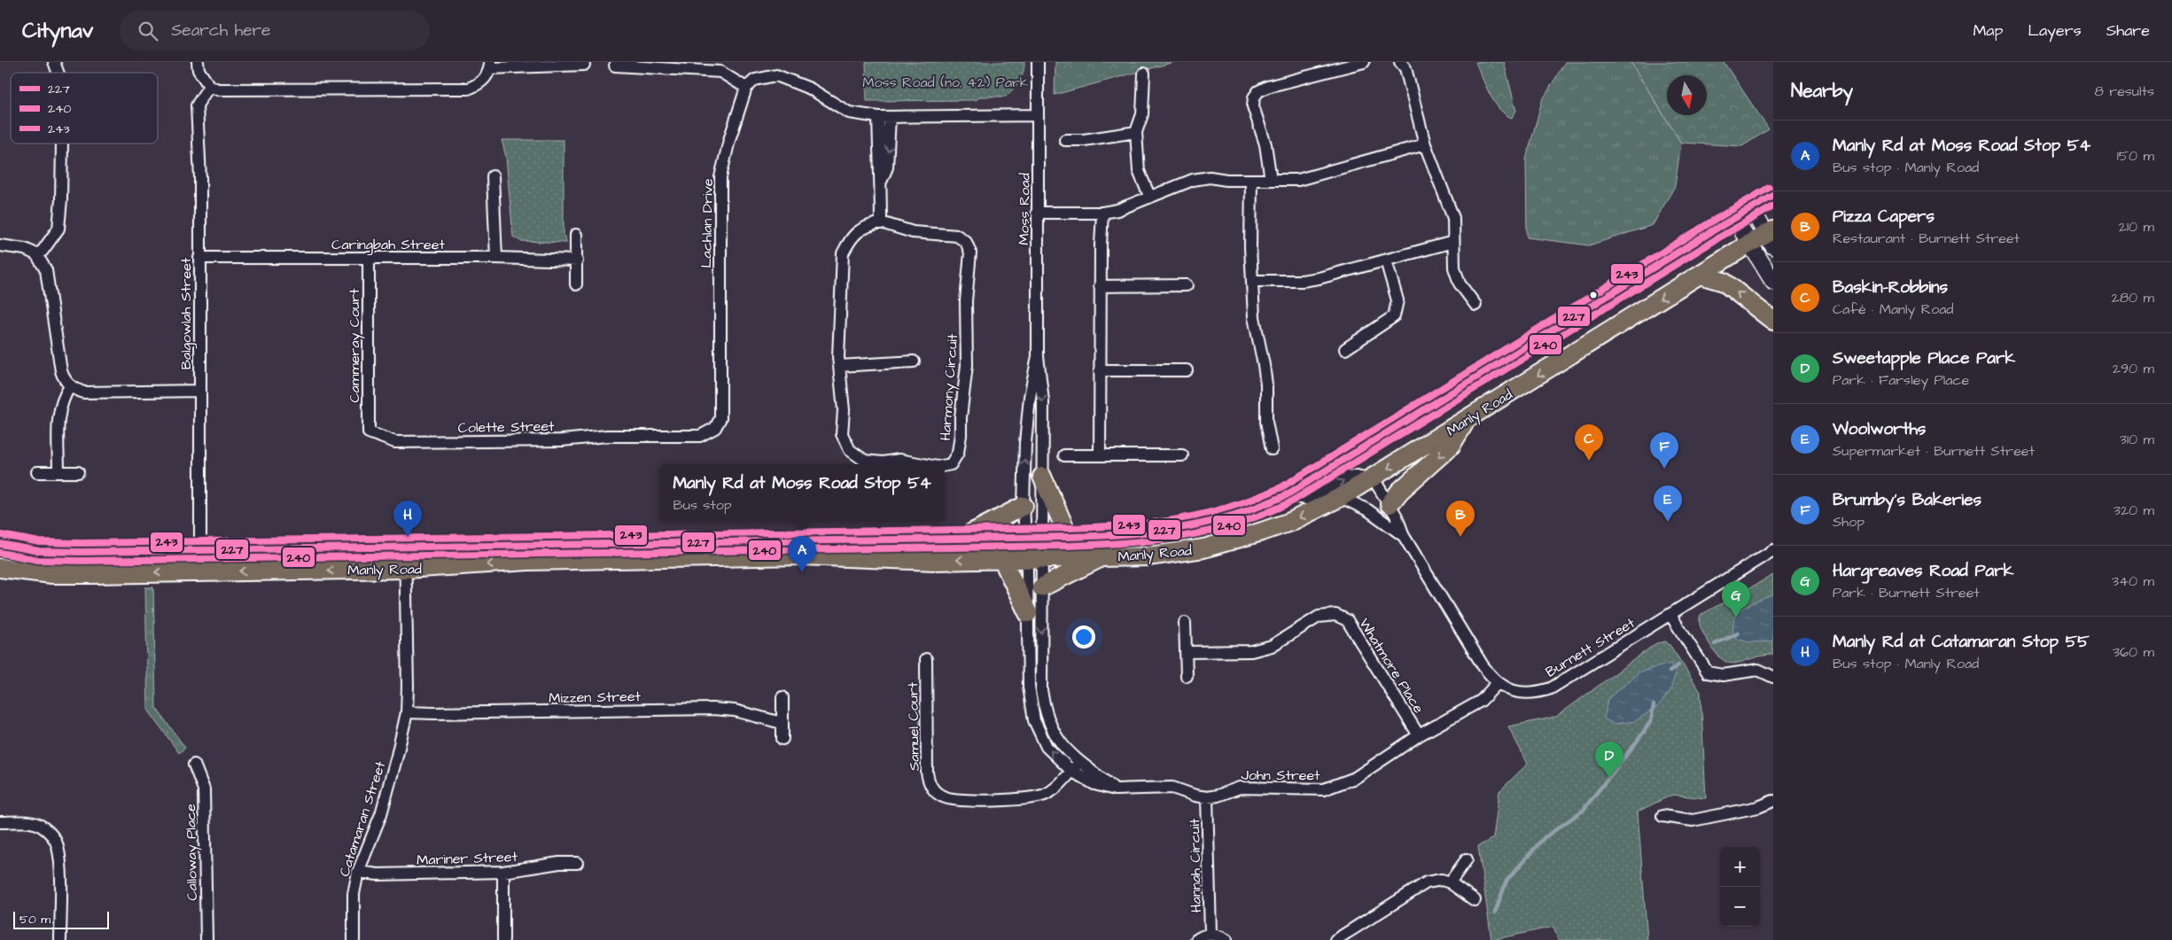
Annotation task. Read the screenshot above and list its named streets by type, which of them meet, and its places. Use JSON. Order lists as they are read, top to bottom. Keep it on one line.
{"streets":{"main road":["Manly Road"],"street":["Moss Road","Lachlan Drive","Caringbah Street","Balgowlah Street","Cammeray Court","Harmony Circuit","Colette Street","Burnett Street","Whatmore Place","Mizzen Street","Samuel Court","John Street","Catamaran Street","Calloway Place","Mariner Street","Hannah Circuit"]},"crossings":[["Moss Road","Manly Road"],["Lachlan Drive","Colette Street"],["Caringbah Street","Balgowlah Street"],["Caringbah Street","Cammeray Court"],["Balgowlah Street","Manly Road"],["Cammeray Court","Colette Street"],["Manly Road","Burnett Street"],["Manly Road","Catamaran Street"],["Burnett Street","John Street"],["Whatmore Place","John Street"],["Mizzen Street","Catamaran Street"],["John Street","Hannah Circuit"],["Catamaran Street","Mariner Street"]],"parks":["Moss Road (no. 42) Park"],"lines":["transit line 243","transit line 227","transit line 240"],"legend":["227","240","243"],"scale_bar":"50 m","north":"bottom","page":{"header":"Citynav","search":"Search here","nav":["Map","Layers","Share"],"heading":["Nearby","8 results"],"list":[{"mark":"A","name":"Manly Rd at Moss Road Stop 54","note":"Bus stop · Manly Road","value":"150 m"},{"mark":"B","name":"Pizza Capers","note":"Restaurant · Burnett Street","value":"210 m"},{"mark":"C","name":"Baskin-Robbins","note":"Café · Manly Road","value":"280 m"},{"mark":"D","name":"Sweetapple Place Park","note":"Park · Farsley Place","value":"290 m"},{"mark":"E","name":"Woolworths","note":"Supermarket · Burnett Street","value":"310 m"},{"mark":"F","name":"Brumby's Bakeries","note":"Shop","value":"320 m"},{"mark":"G","name":"Hargreaves Road Park","note":"Park · Burnett Street","value":"340 m"},{"mark":"H","name":"Manly Rd at Catamaran Stop 55","note":"Bus stop · Manly Road","value":"360 m"}],"pins":["C","F","E","B","H","A","G","D"],"popup":["Manly Rd at Moss Road Stop 54","Bus stop"],"map_buttons":["+","−"],"scale":"50 m"}}
